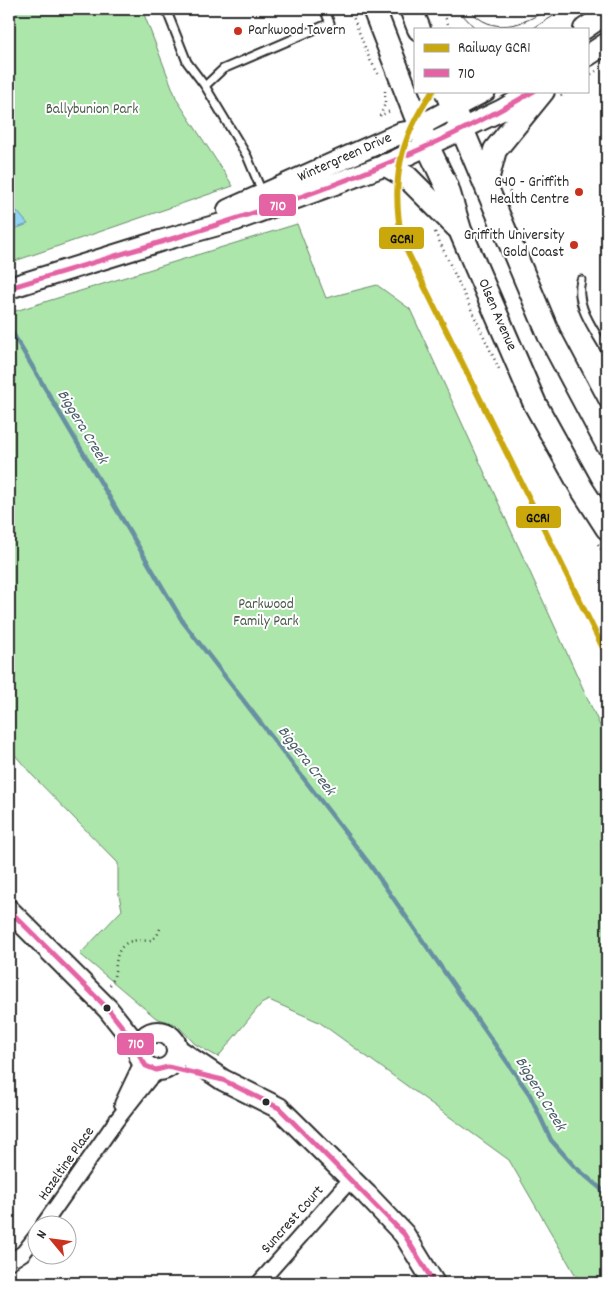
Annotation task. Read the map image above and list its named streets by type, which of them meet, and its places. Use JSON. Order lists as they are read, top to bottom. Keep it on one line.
{"streets":{"main road":["Olsen Avenue"],"street":["Wintergreen Drive","Hazeltine Place","Suncrest Court"]},"crossings":[["Wintergreen Drive","Olsen Avenue"]],"water":["Biggera Creek"],"parks":["Ballybunion Park","Parkwood Family Park"],"places":["Parkwood Tavern","G40 - Griffith Health Centre","Griffith University Gold Coast"],"lines":["rail line GCR1","transit line 710"],"legend":["Railway GCR1","710"],"north":"top left"}
